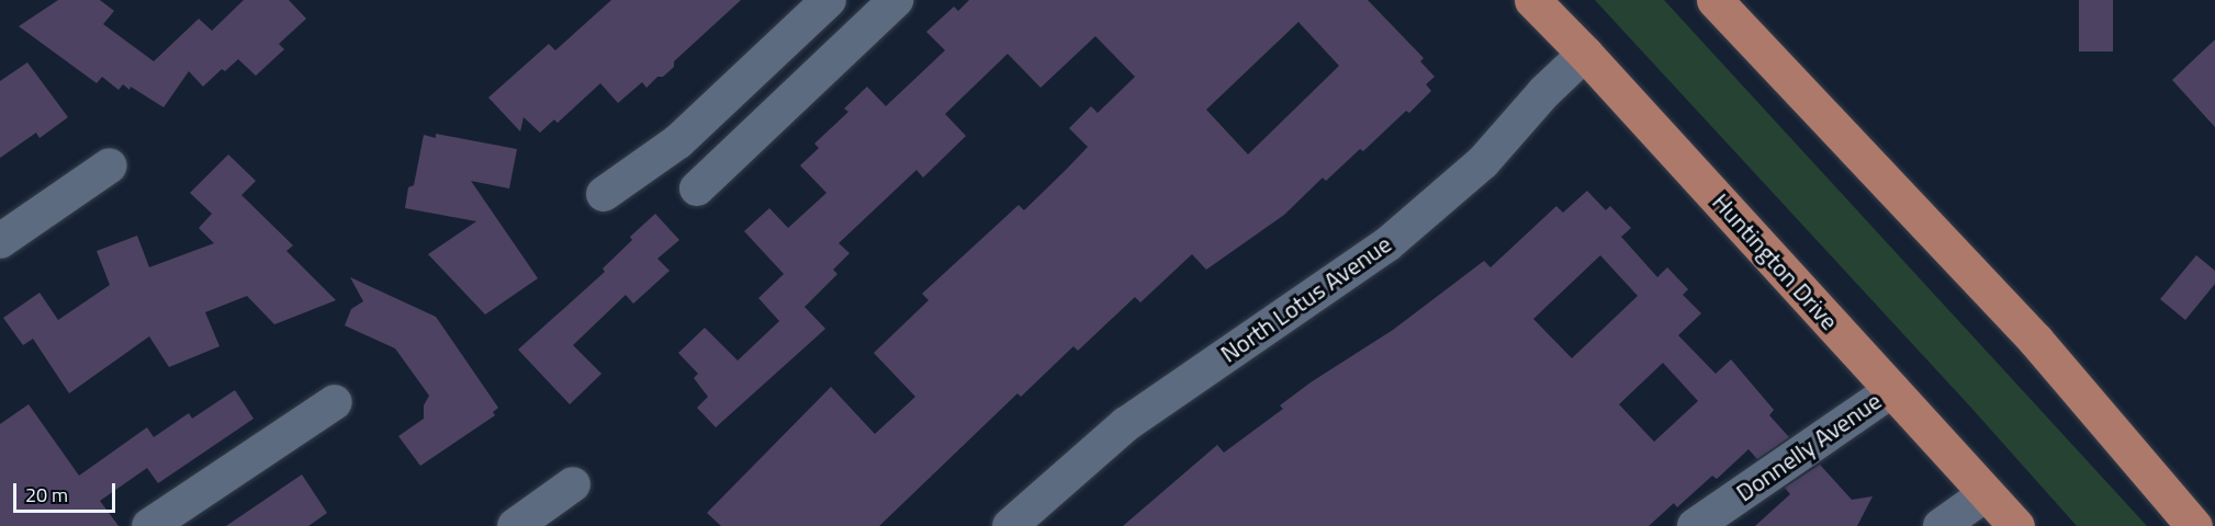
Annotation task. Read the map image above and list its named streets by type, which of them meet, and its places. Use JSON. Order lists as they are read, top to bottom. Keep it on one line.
{"streets":{"main road":["Huntington Drive"],"street":["North Lotus Avenue","Donnelly Avenue"]},"crossings":[["Huntington Drive","North Lotus Avenue"],["Huntington Drive","Donnelly Avenue"]],"scale_bar":"20 m"}
